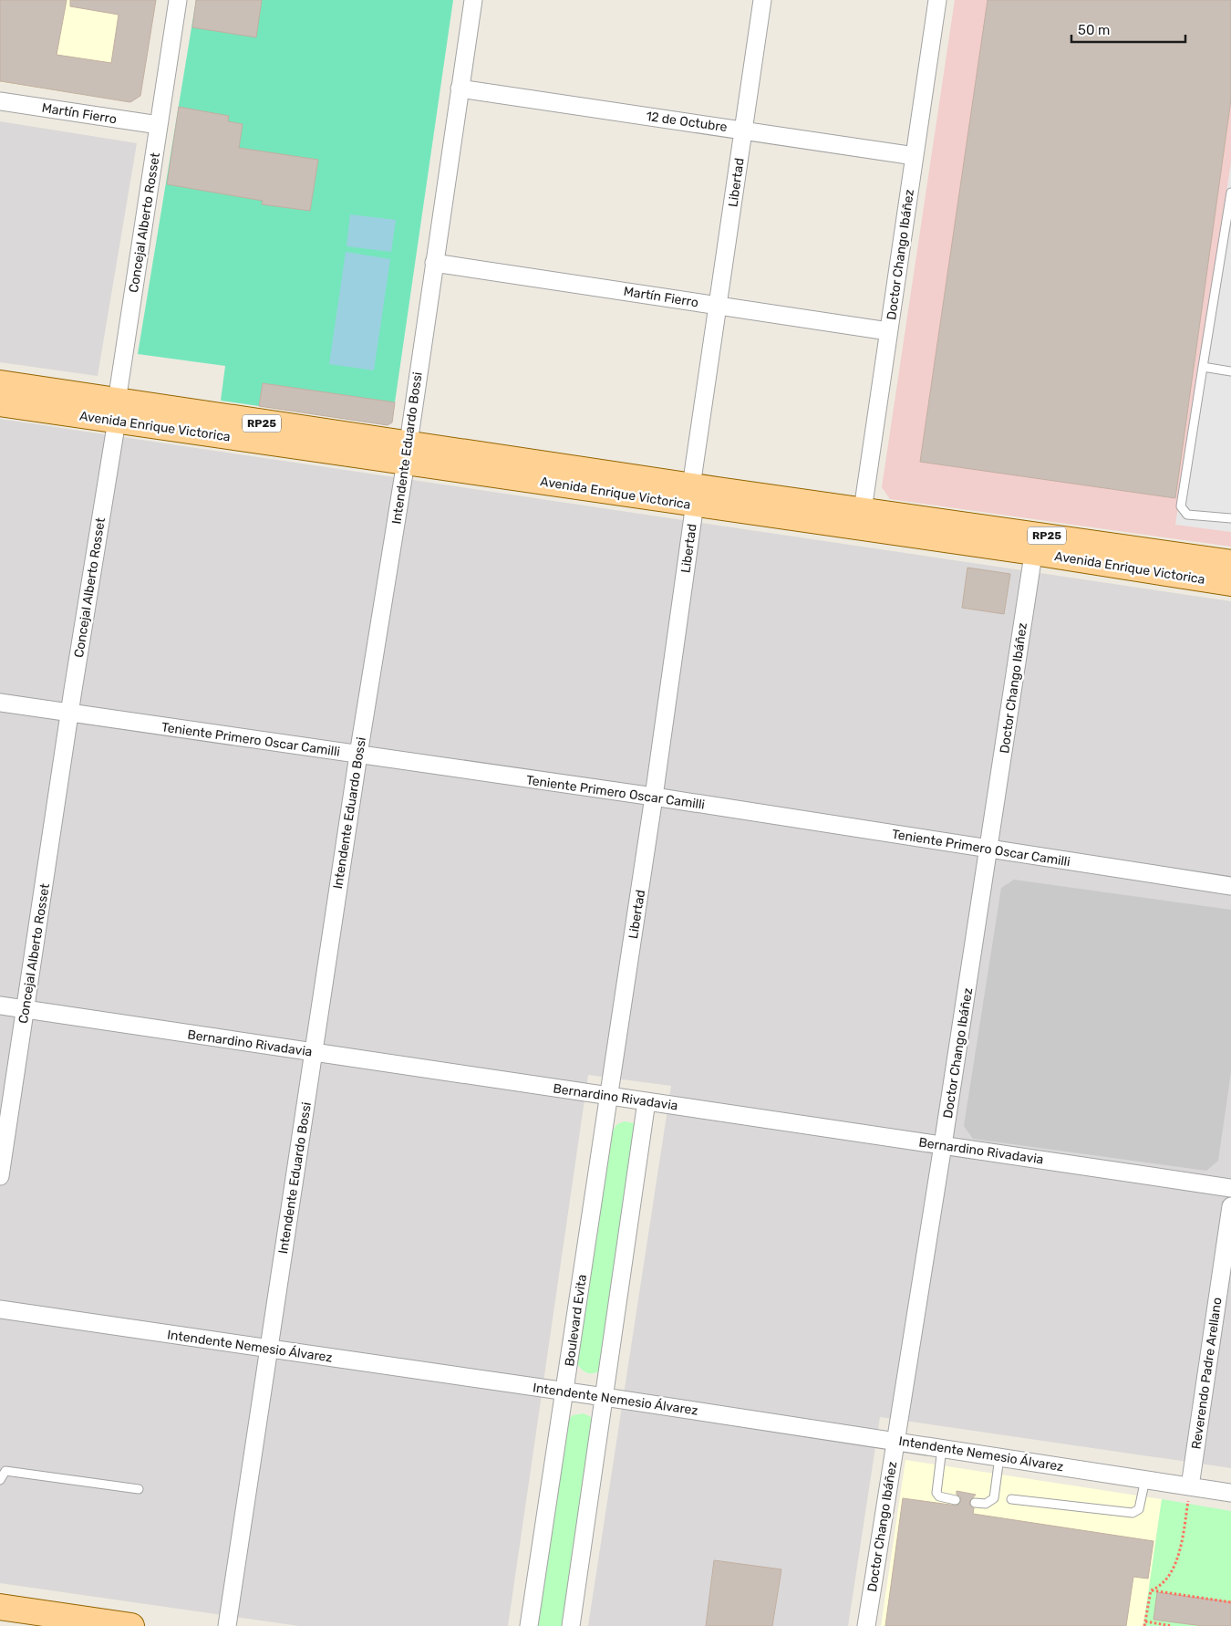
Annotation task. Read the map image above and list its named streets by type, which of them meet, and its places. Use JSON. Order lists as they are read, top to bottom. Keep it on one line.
{"streets":{"main road":["RP25","Avenida Enrique Victorica"],"street":["Martín Fierro","12 de Octubre","Libertad","Concejal Alberto Rosset","Doctor Chango Ibáñez","Intendente Eduardo Bossi","Teniente Primero Oscar Camilli","Bernardino Rivadavia","Boulevard Evita","Intendente Nemesio Álvarez","Reverendo Padre Arellano"]},"crossings":[["Martín Fierro","Libertad"],["Martín Fierro","Concejal Alberto Rosset"],["Martín Fierro","Doctor Chango Ibáñez"],["Martín Fierro","Intendente Eduardo Bossi"],["12 de Octubre","Libertad"],["12 de Octubre","Doctor Chango Ibáñez"],["12 de Octubre","Intendente Eduardo Bossi"],["Libertad","Avenida Enrique Victorica"],["Libertad","Teniente Primero Oscar Camilli"],["Libertad","Bernardino Rivadavia"],["Libertad","Boulevard Evita"],["Concejal Alberto Rosset","Avenida Enrique Victorica"],["Concejal Alberto Rosset","Teniente Primero Oscar Camilli"],["Concejal Alberto Rosset","Bernardino Rivadavia"],["Doctor Chango Ibáñez","Avenida Enrique Victorica"],["Doctor Chango Ibáñez","Teniente Primero Oscar Camilli"],["Doctor Chango Ibáñez","Bernardino Rivadavia"],["Doctor Chango Ibáñez","Intendente Nemesio Álvarez"],["Avenida Enrique Victorica","Intendente Eduardo Bossi"],["Intendente Eduardo Bossi","Teniente Primero Oscar Camilli"],["Intendente Eduardo Bossi","Bernardino Rivadavia"],["Intendente Eduardo Bossi","Intendente Nemesio Álvarez"],["Bernardino Rivadavia","Boulevard Evita"],["Boulevard Evita","Intendente Nemesio Álvarez"],["Intendente Nemesio Álvarez","Reverendo Padre Arellano"]],"scale_bar":"50 m"}
